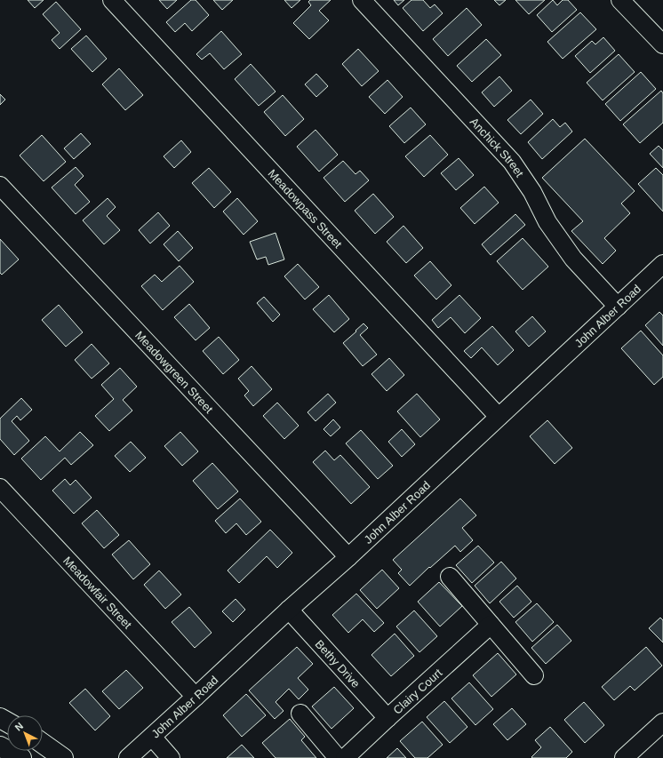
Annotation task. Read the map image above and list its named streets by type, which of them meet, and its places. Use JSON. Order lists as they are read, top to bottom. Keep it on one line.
{"streets":{"street":["Anchick Street","Meadowpass Street","John Alber Road","Meadowgreen Street","Meadowfair Street","Bethy Drive","Clairy Court"]},"crossings":[["Anchick Street","John Alber Road"],["Meadowpass Street","John Alber Road"],["John Alber Road","Meadowgreen Street"],["John Alber Road","Meadowfair Street"],["John Alber Road","Bethy Drive"],["Bethy Drive","Clairy Court"]],"north":"top left"}
